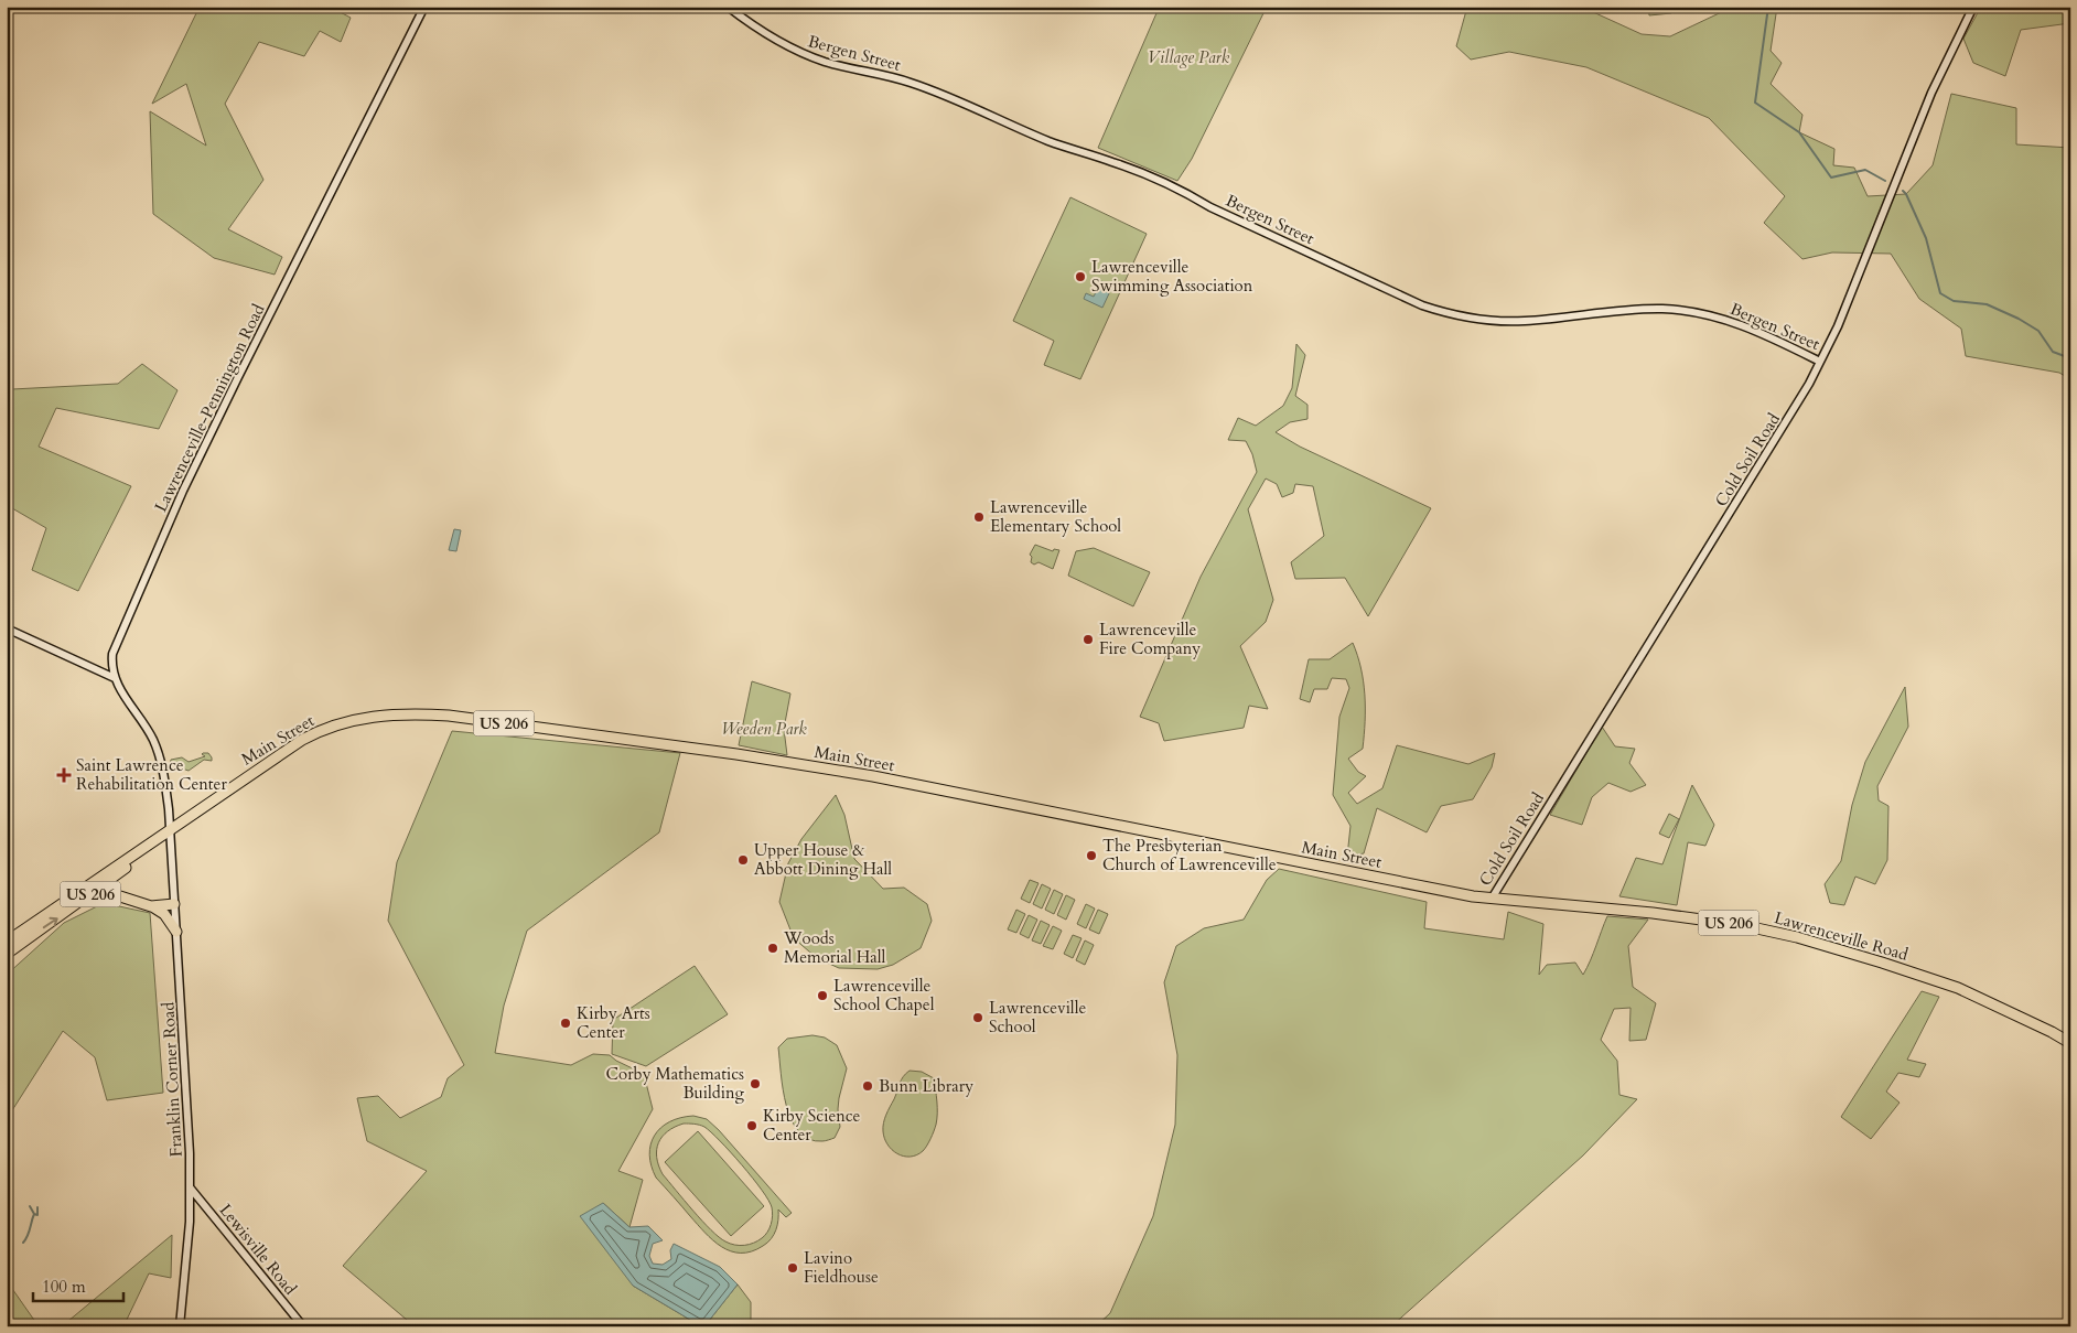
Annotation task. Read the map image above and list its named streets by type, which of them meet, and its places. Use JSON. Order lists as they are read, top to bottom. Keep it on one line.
{"streets":{"highway":["US 206","Main Street","Lawrenceville Road"],"street":["Bergen Street","Lawrenceville-Pennington Road","Cold Soil Road","Franklin Corner Road","Lewisville Road"]},"crossings":[["Bergen Street","Cold Soil Road"],["Cold Soil Road","Main Street"],["Cold Soil Road","Lawrenceville Road"],["US 206","Main Street"],["US 206","Franklin Corner Road"],["Main Street","Lawrenceville Road"],["Main Street","Franklin Corner Road"],["Franklin Corner Road","Lewisville Road"]],"parks":["Village Park","Weeden Park"],"places":{"other":["Lawrenceville Swimming Association","Lawrenceville Elementary School","Lawrenceville Fire Company","The Presbyterian Church of Lawrenceville","Upper House & Abbott Dining Hall","Woods Memorial Hall","Lawrenceville School Chapel","Lawrenceville School","Kirby Arts Center","Corby Mathematics Building","Bunn Library","Kirby Science Center","Lavino Fieldhouse"],"health":["Saint Lawrence Rehabilitation Center"]},"scale_bar":"100 m"}
